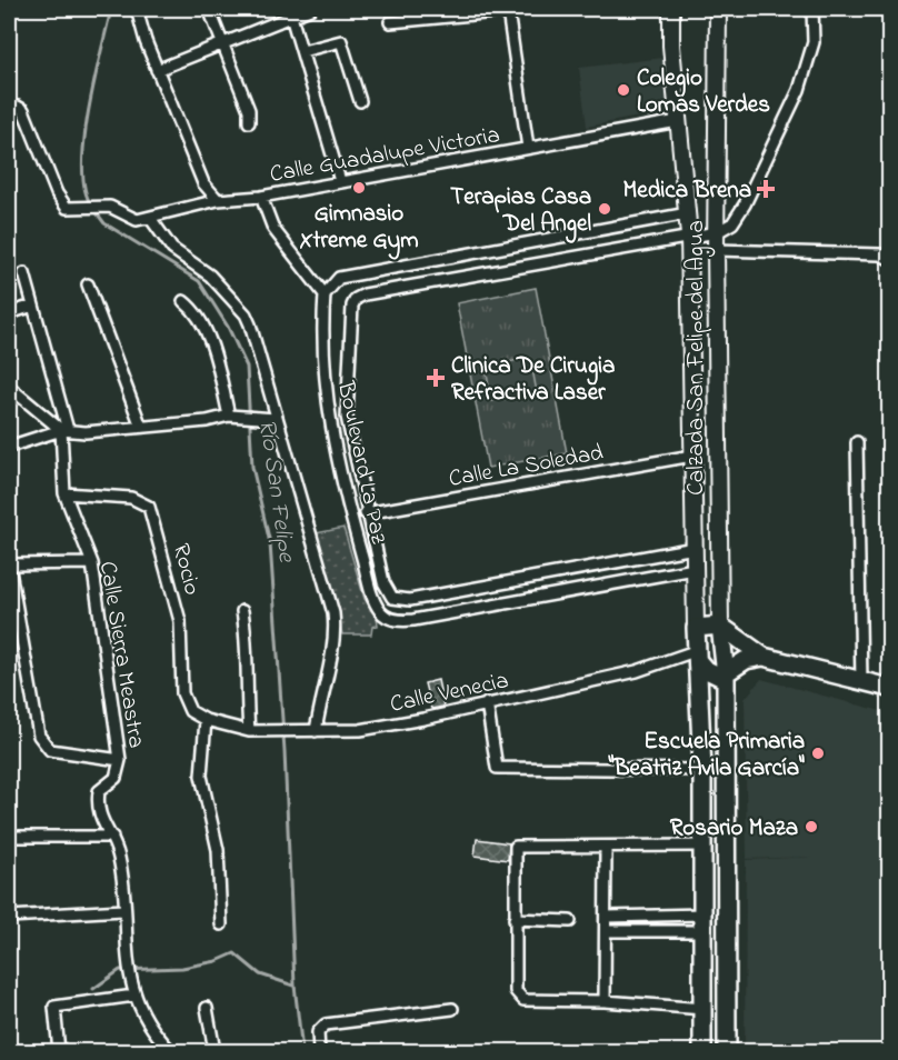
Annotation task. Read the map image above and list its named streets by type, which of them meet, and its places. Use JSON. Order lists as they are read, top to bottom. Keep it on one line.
{"streets":{"street":["Calle Guadalupe Victoria","Calzada San Felipe del Agua","Boulevard La Paz","Calle La Soledad","Rocio","Calle Sierra Meastra","Calle Venecia"]},"crossings":[["Boulevard La Paz","Calle La Soledad"],["Rocio","Calle Sierra Meastra"],["Rocio","Calle Venecia"]],"water":["Río San Felipe"],"places":{"other":["Colegio Lomas Verdes","Gimnasio Xtreme Gym","Terapias Casa Del Angel","Escuela Primaria \"Beatriz Avila García\"","Rosario Maza"],"health":["Medica Brena","Clinica De Cirugia Refractiva Laser"]}}
